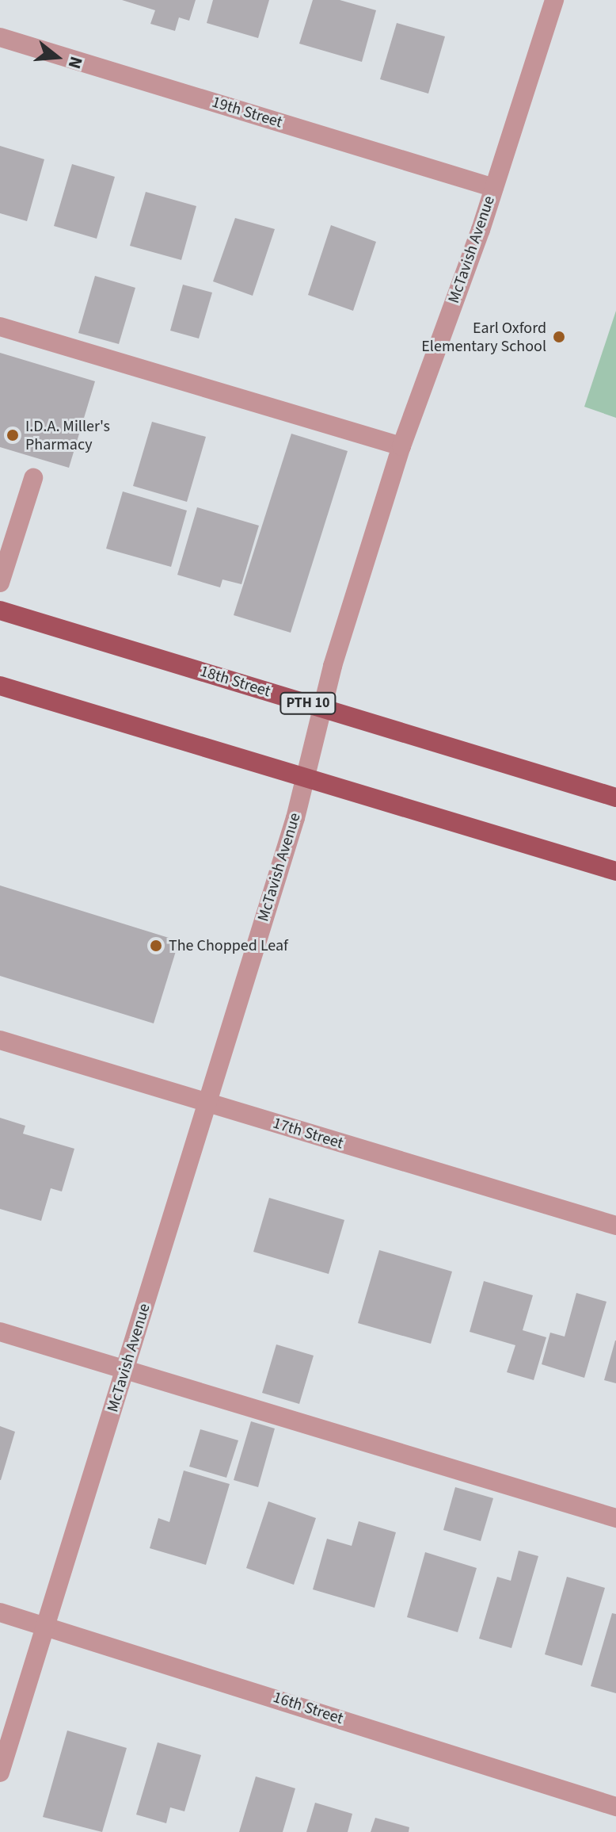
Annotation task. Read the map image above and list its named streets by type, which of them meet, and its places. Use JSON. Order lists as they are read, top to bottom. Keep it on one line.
{"streets":{"main road":["18th Street","PTH 10"],"street":["19th Street","McTavish Avenue","17th Street","16th Street"]},"crossings":[["19th Street","McTavish Avenue"],["McTavish Avenue","18th Street"],["McTavish Avenue","17th Street"],["McTavish Avenue","16th Street"]],"places":["Earl Oxford Elementary School","I.D.A. Miller's Pharmacy","The Chopped Leaf"],"north":"right"}
